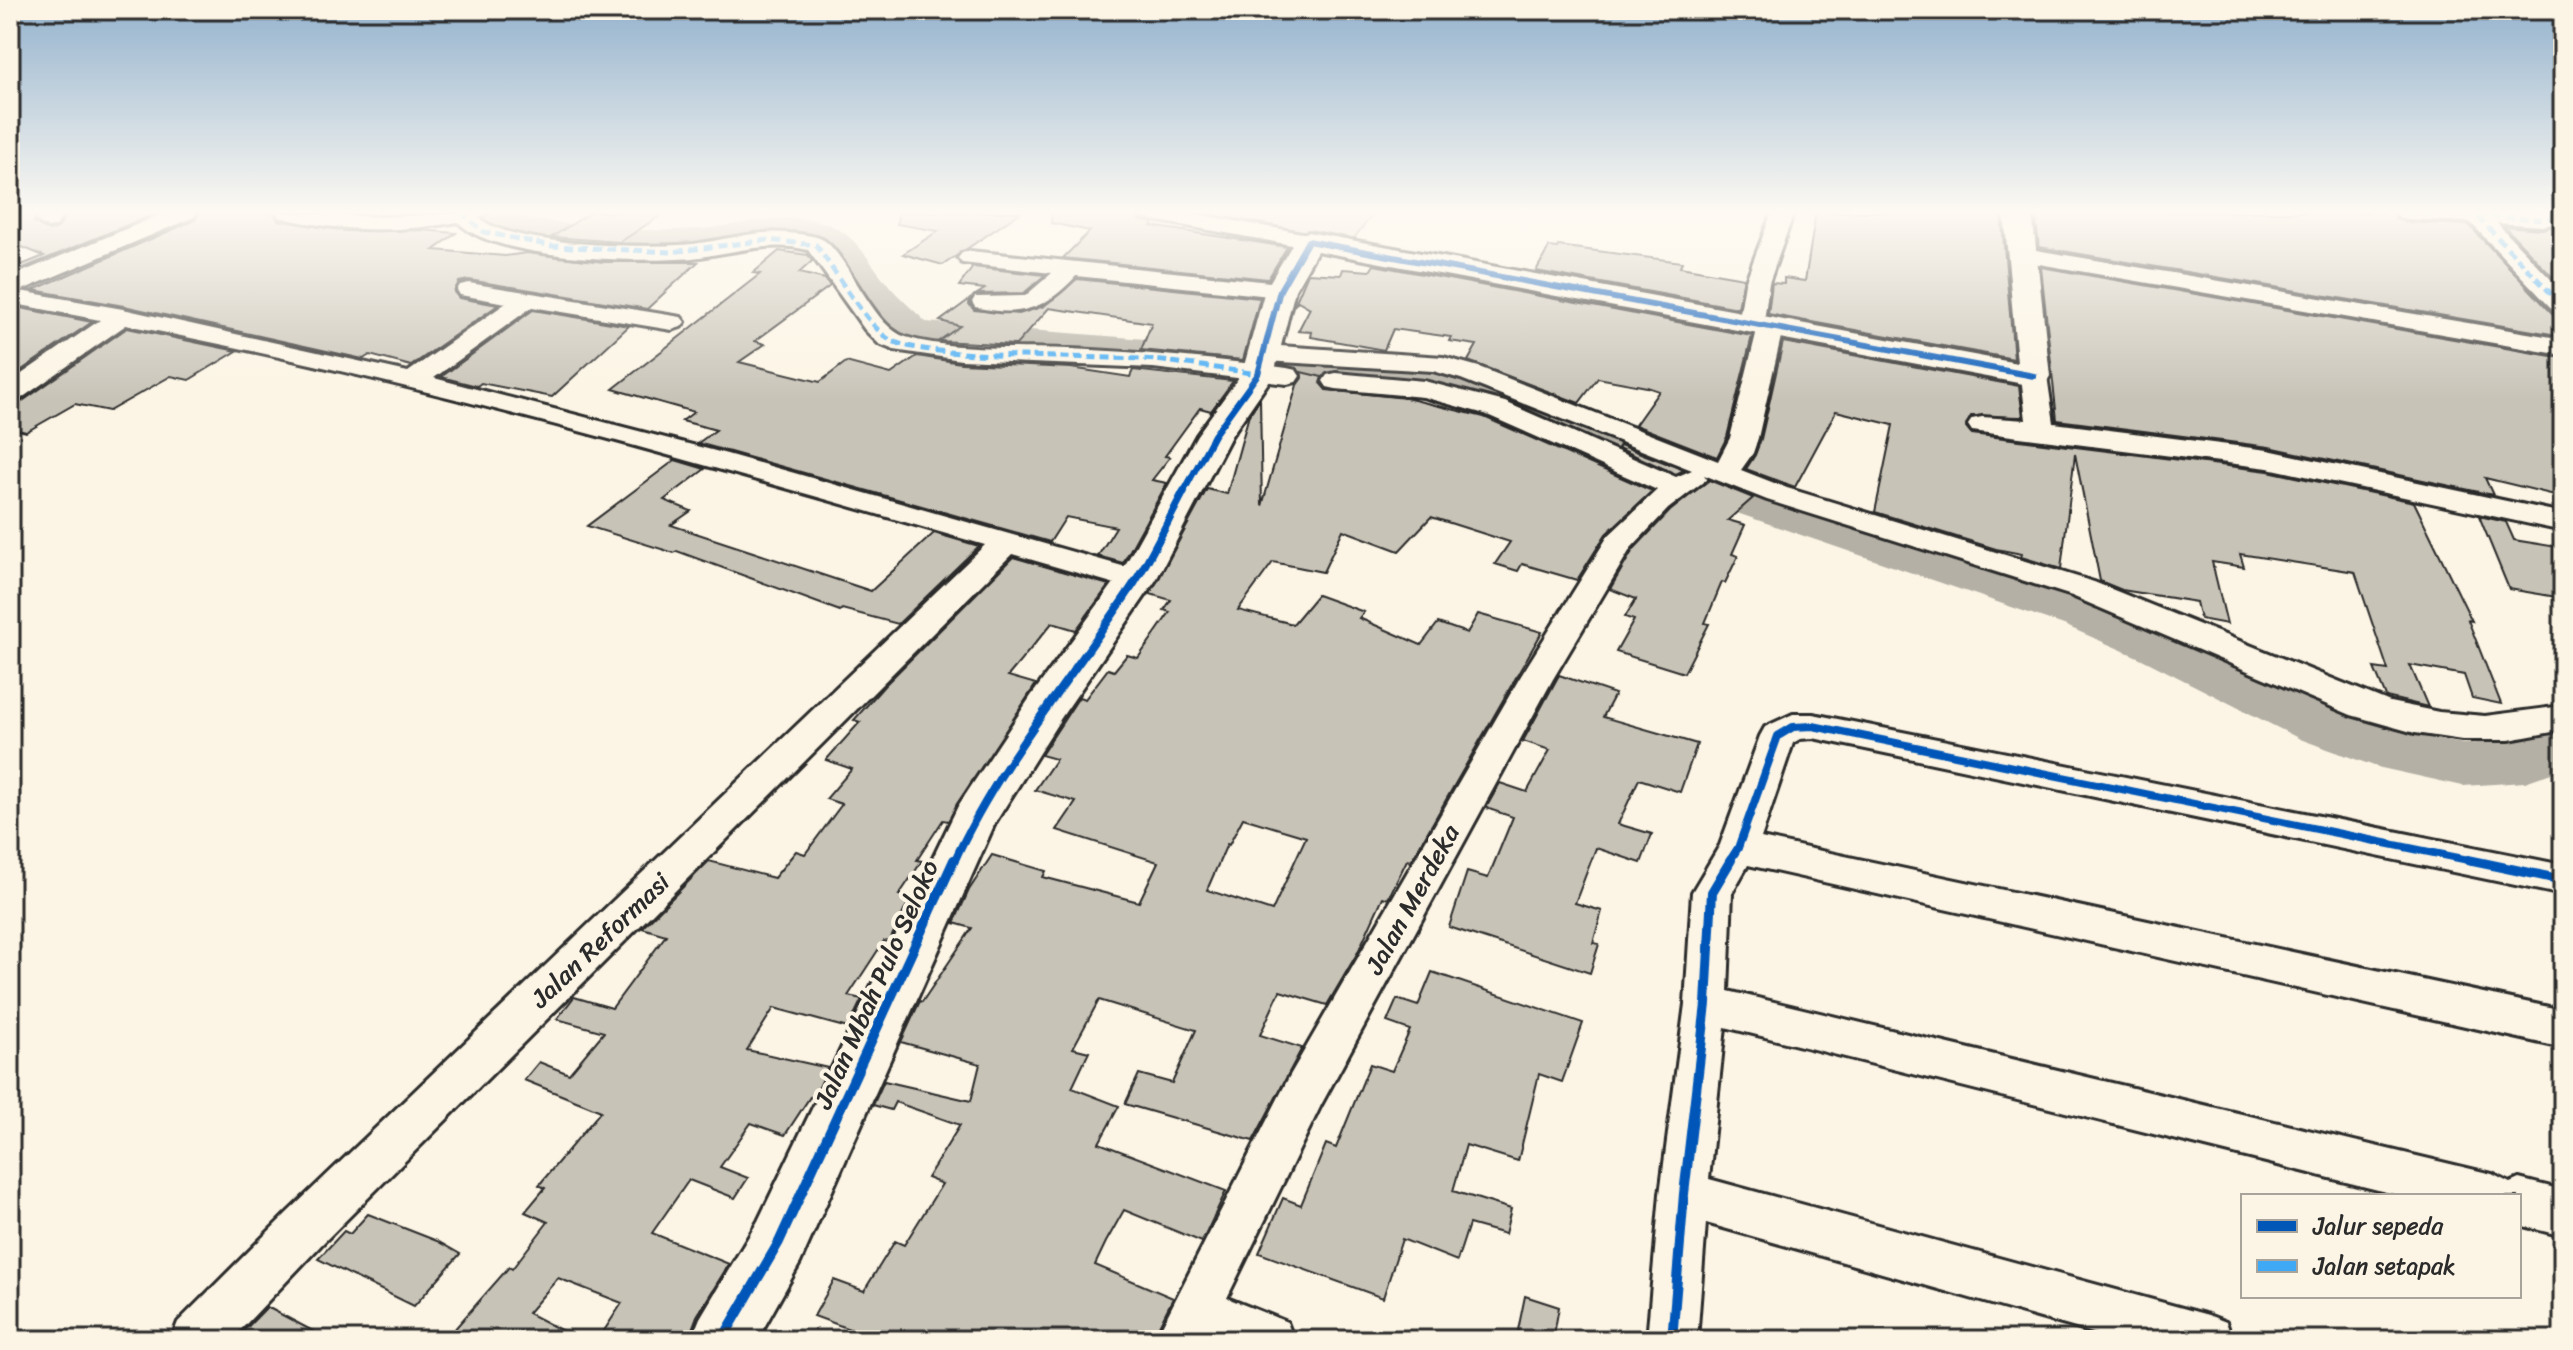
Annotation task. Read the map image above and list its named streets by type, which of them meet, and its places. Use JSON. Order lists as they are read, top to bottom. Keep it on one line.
{"streets":{"street":["Jalan Merdeka","Jalan Reformasi","Jalan Mbah Pulo Seloko"]},"legend":["Jalur sepeda","Jalan setapak"]}
